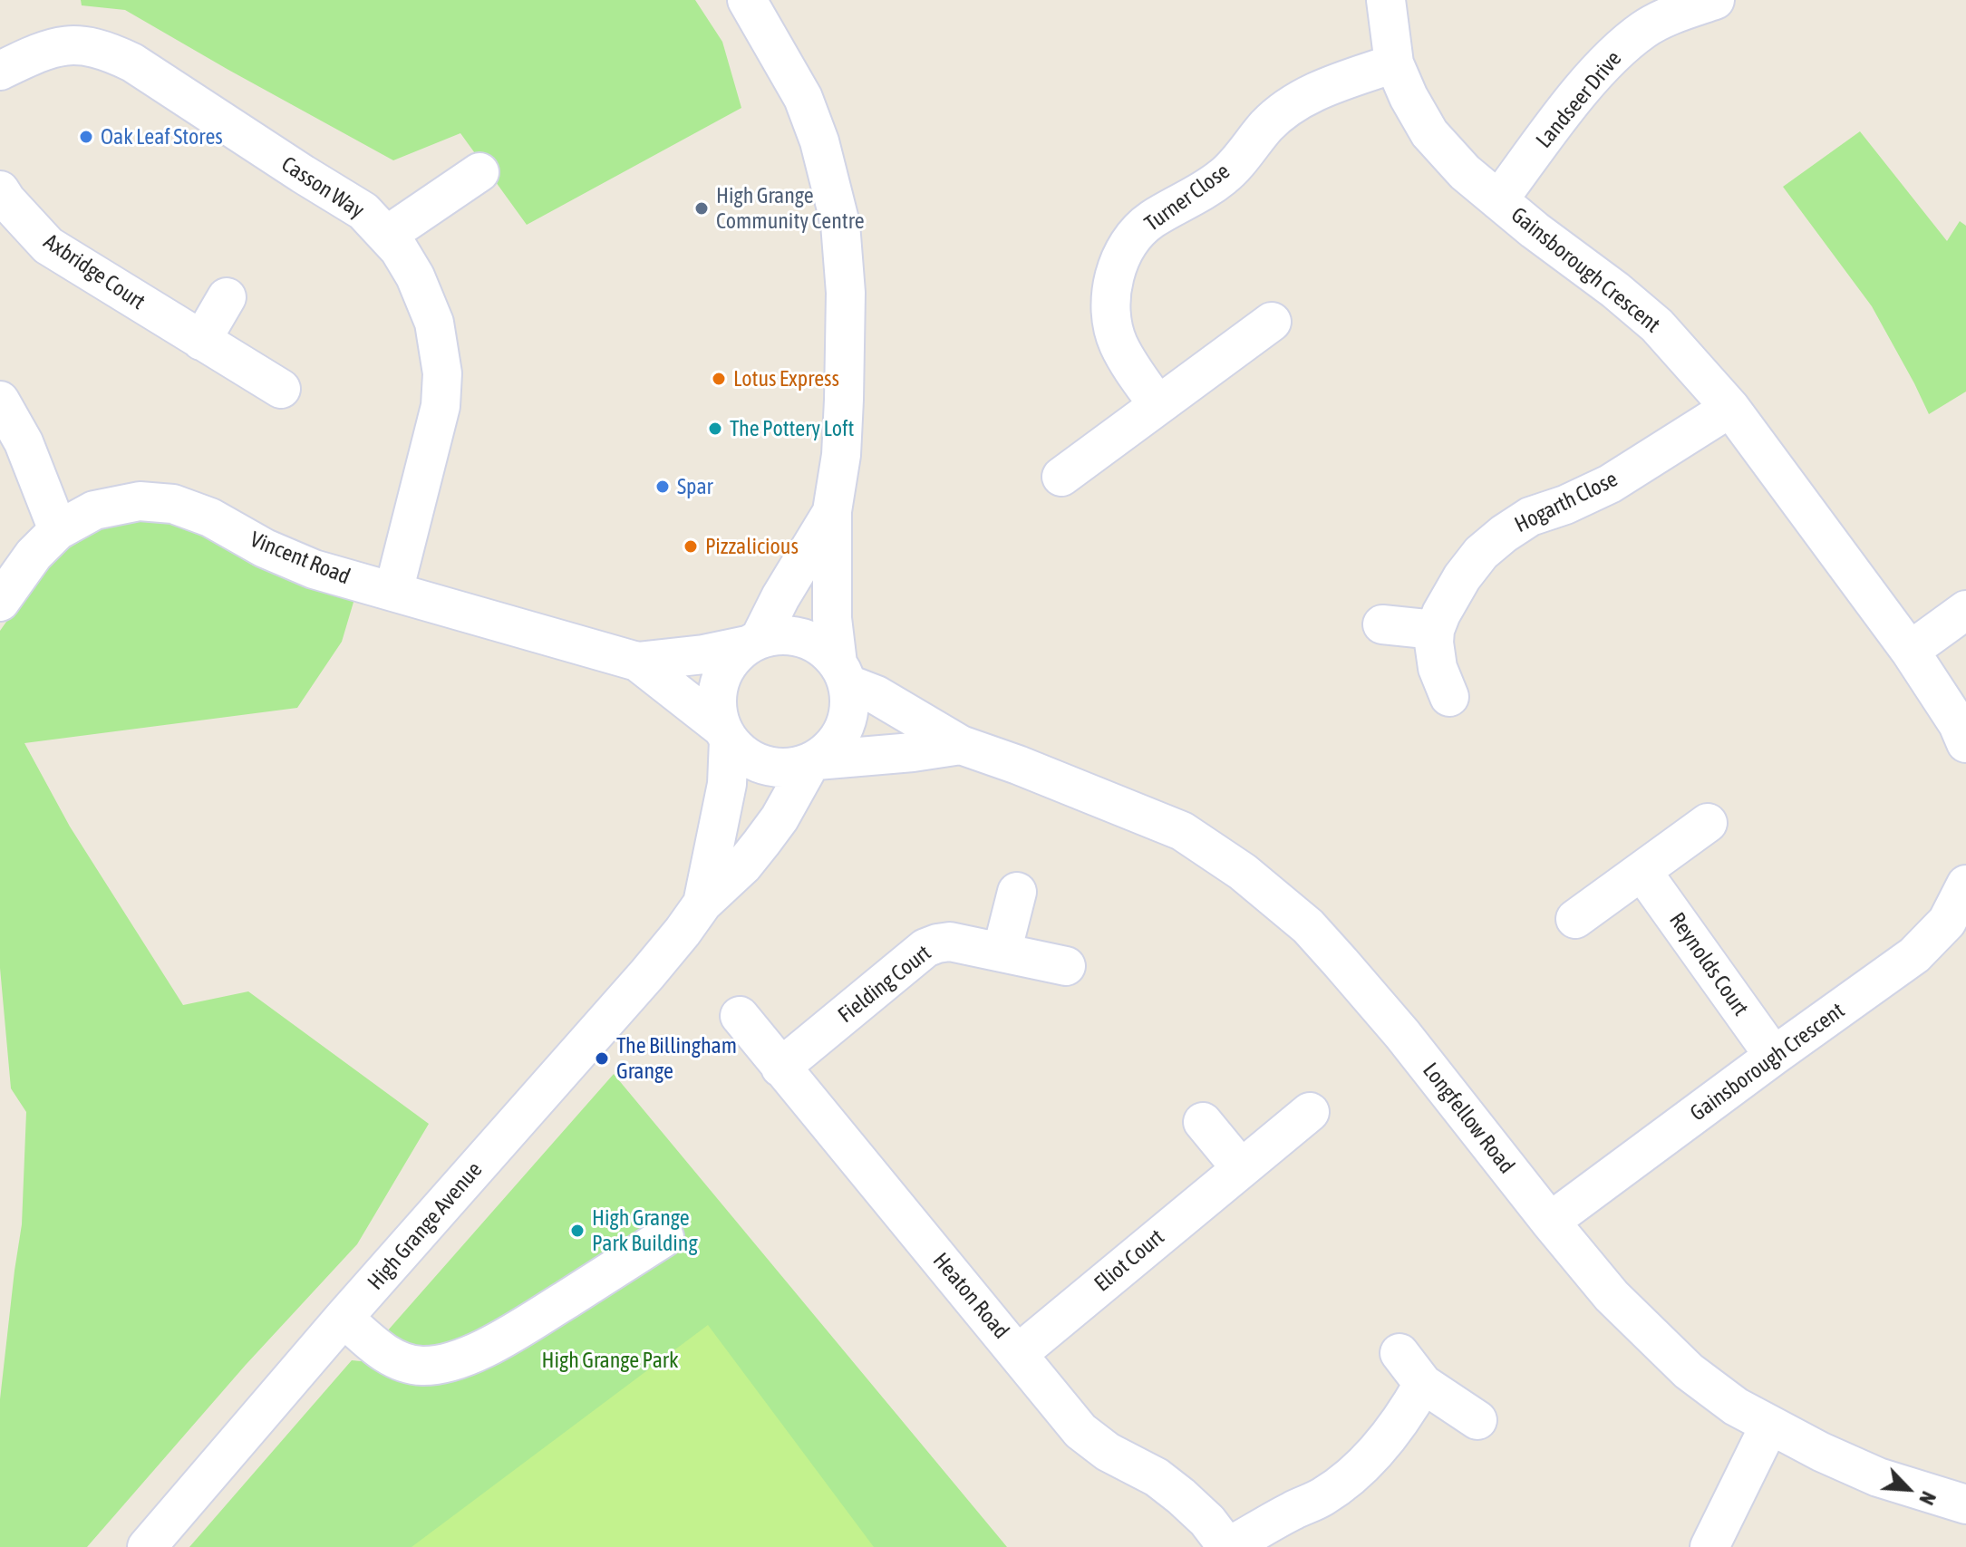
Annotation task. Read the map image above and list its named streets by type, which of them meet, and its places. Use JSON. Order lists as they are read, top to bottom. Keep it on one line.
{"streets":{"street":["Landseer Drive","Casson Way","Turner Close","Gainsborough Crescent","Axbridge Court","Hogarth Close","Vincent Road","Reynolds Court","Fielding Court","Longfellow Road","High Grange Avenue","Eliot Court","Heaton Road"]},"crossings":[["Landseer Drive","Gainsborough Crescent"],["Casson Way","Vincent Road"],["Turner Close","Gainsborough Crescent"],["Gainsborough Crescent","Hogarth Close"],["Gainsborough Crescent","Reynolds Court"],["Gainsborough Crescent","Longfellow Road"],["Vincent Road","High Grange Avenue"],["Fielding Court","Heaton Road"],["Eliot Court","Heaton Road"]],"parks":["High Grange Park"],"places":["Oak Leaf Stores","High Grange Community Centre","Lotus Express","The Pottery Loft","Spar","Pizzalicious","The Billingham Grange","High Grange Park Building"],"north":"bottom right"}
